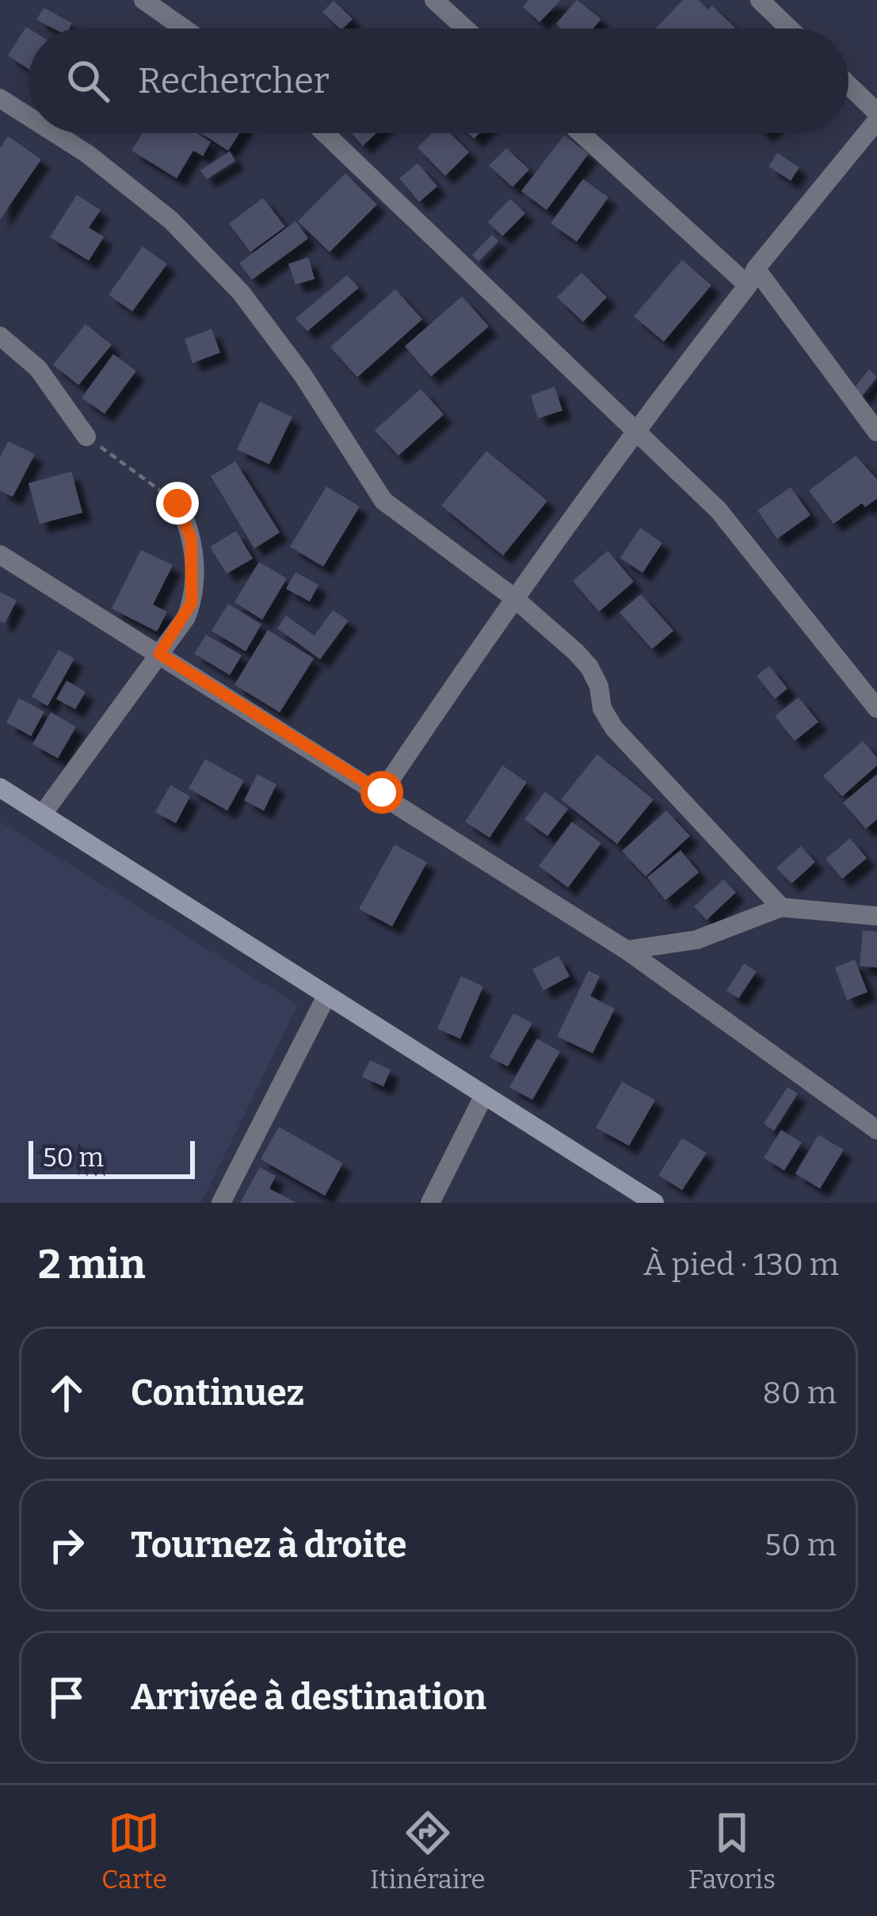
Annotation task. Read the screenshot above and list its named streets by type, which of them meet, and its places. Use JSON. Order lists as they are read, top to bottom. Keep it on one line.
{"scale_bar":"50 m","page":{"search":"Rechercher","scale":"50 m","heading":["2 min","À pied · 130 m"],"list":[["Continuez","80 m"],["Tournez à droite","50 m"],"Arrivée à destination"],"nav":["Carte","Itinéraire","Favoris"]}}
